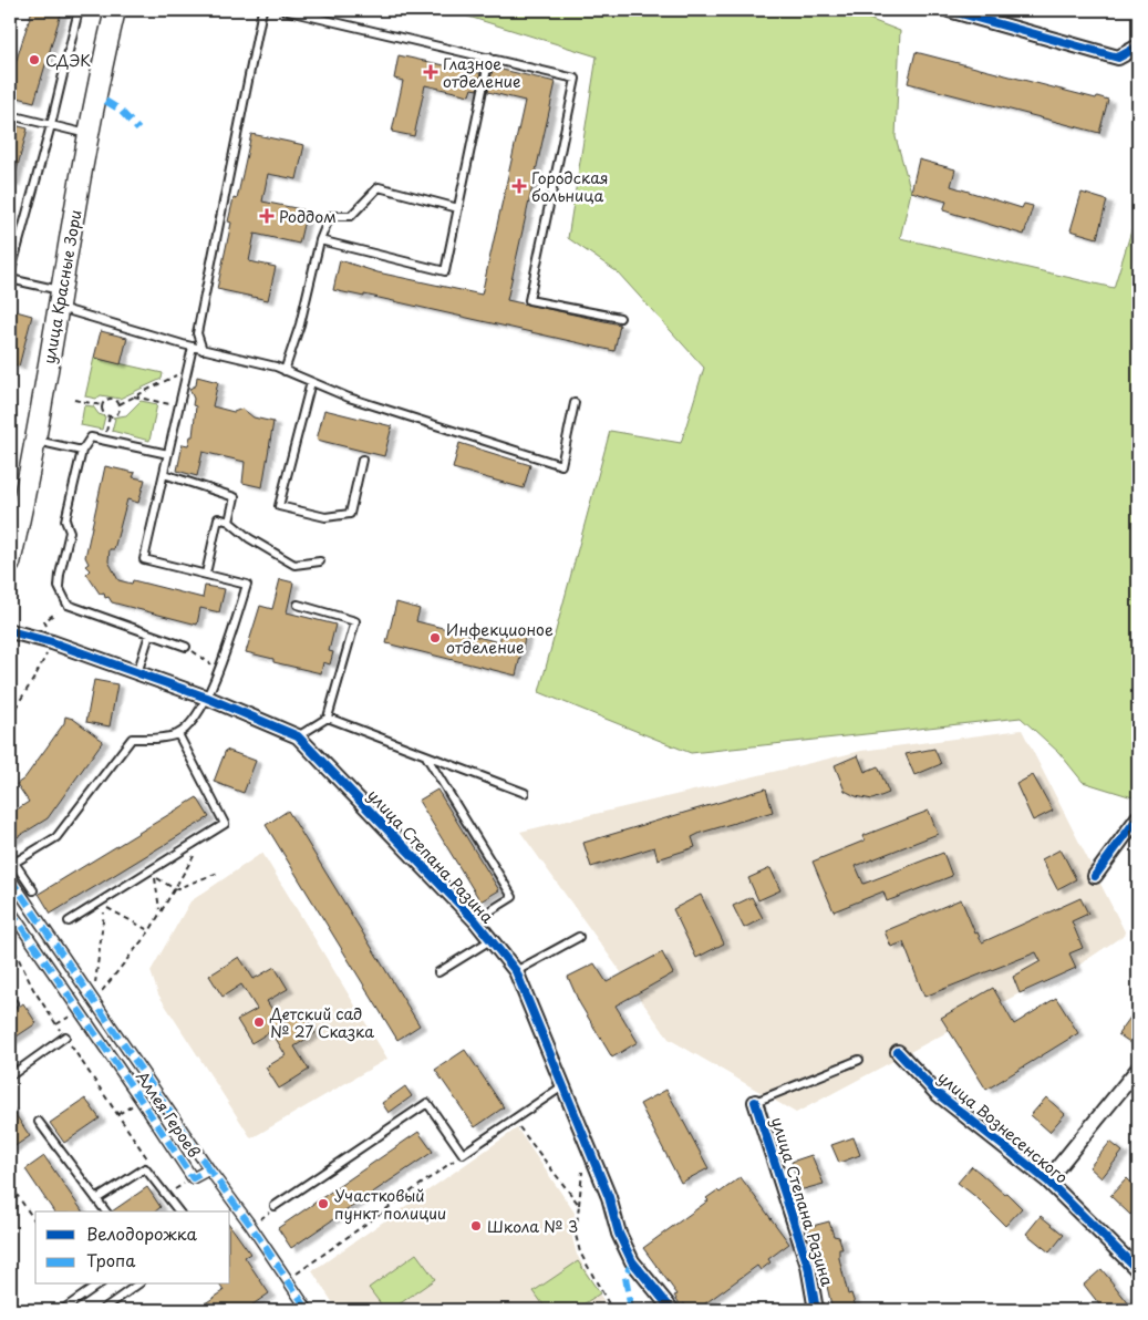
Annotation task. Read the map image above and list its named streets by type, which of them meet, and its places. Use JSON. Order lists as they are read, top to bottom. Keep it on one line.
{"streets":{"main road":["улица Красные Зори"],"street":["улица Степана Разина","Аллея Героев","улица Вознесенского"]},"places":{"other":["СДЭК","Инфекционое отделение","Детский сад № 27 Сказка","Участковый пункт полиции","Школа № 3"],"health":["Глазное отделение","Городская больница","Роддом"]},"legend":["Велодорожка","Тропа"]}
